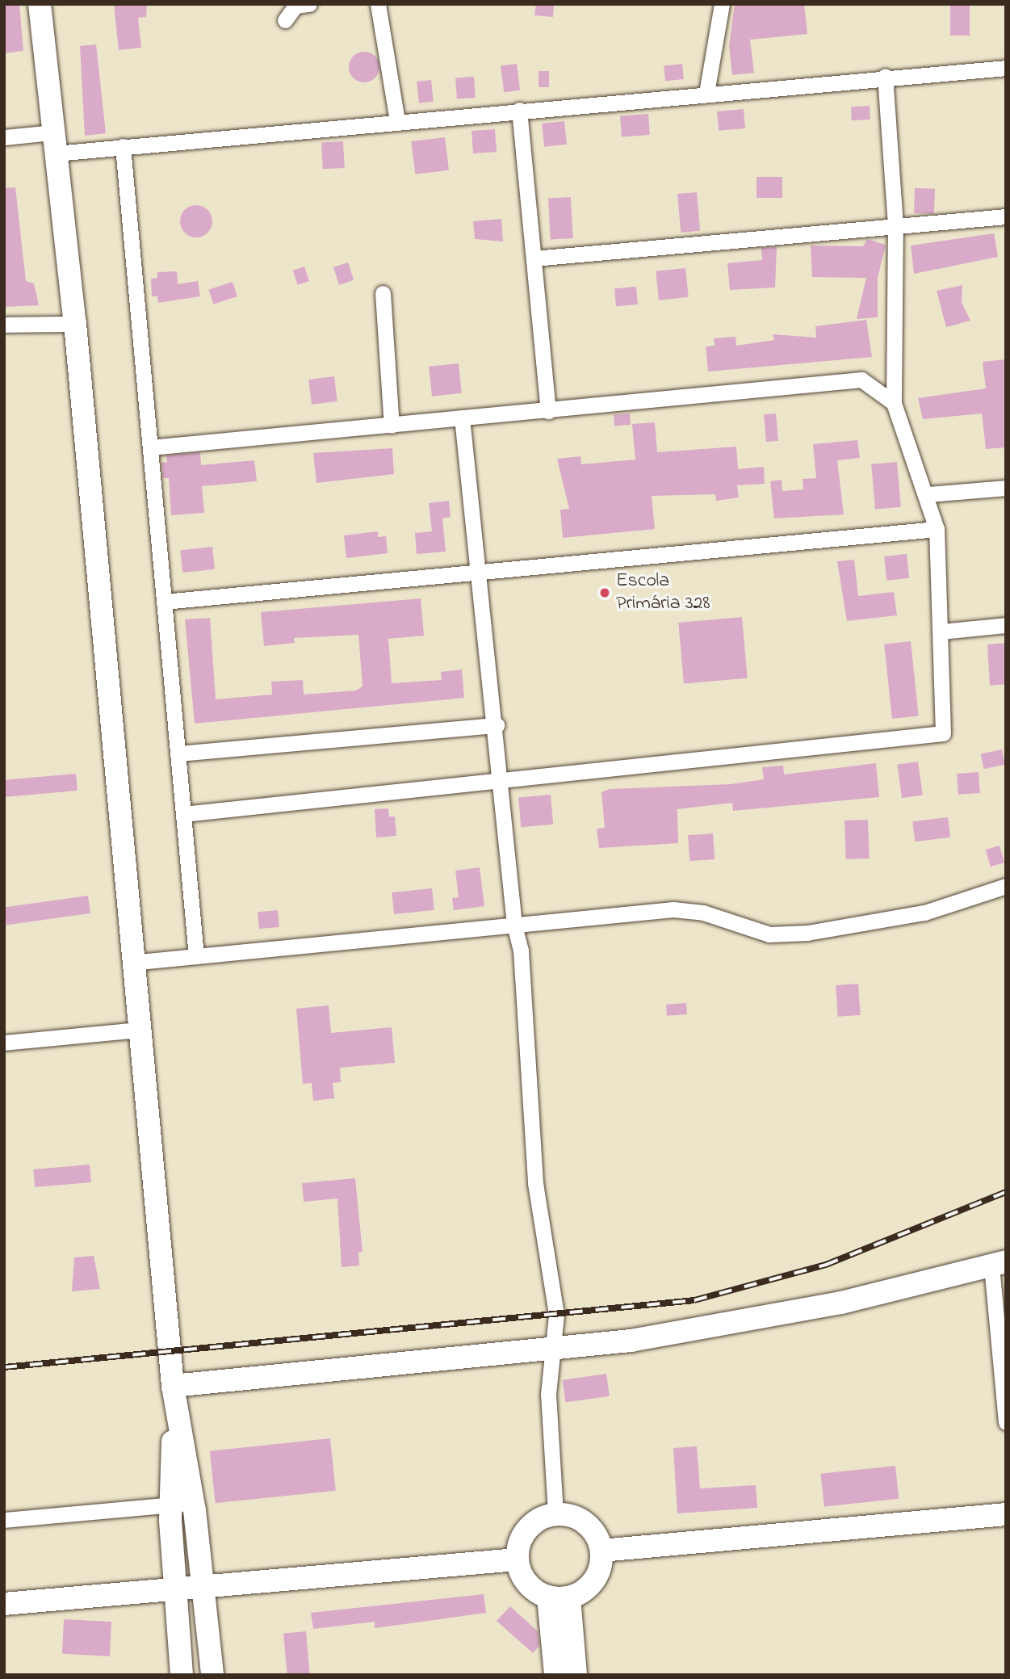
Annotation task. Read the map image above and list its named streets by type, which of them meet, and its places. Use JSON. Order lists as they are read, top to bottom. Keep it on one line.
{"places":["Escola Primária 328"]}
